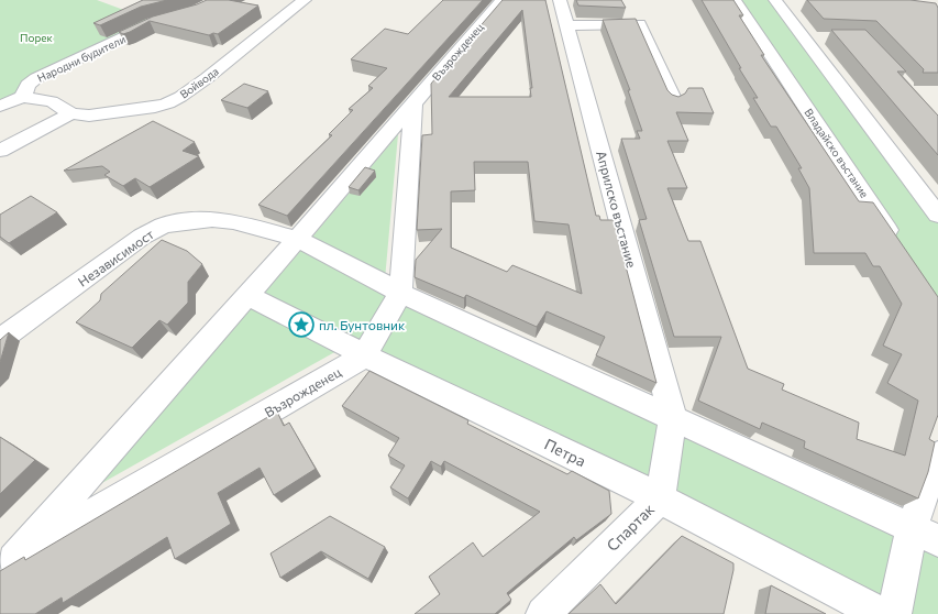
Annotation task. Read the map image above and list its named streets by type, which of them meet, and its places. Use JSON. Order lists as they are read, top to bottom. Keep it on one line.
{"streets":{"street":["Възрожденец","Народни будители","Войвода","Владайско въстание","Априлско въстание","Независимост","Петра","Спартак"]},"crossings":[["Възрожденец","Независимост"],["Възрожденец","Петра"],["Народни будители","Войвода"],["Априлско въстание","Спартак"],["Петра","Спартак"]],"parks":["Порек"],"places":{"place":["пл. Бунтовник"]}}
